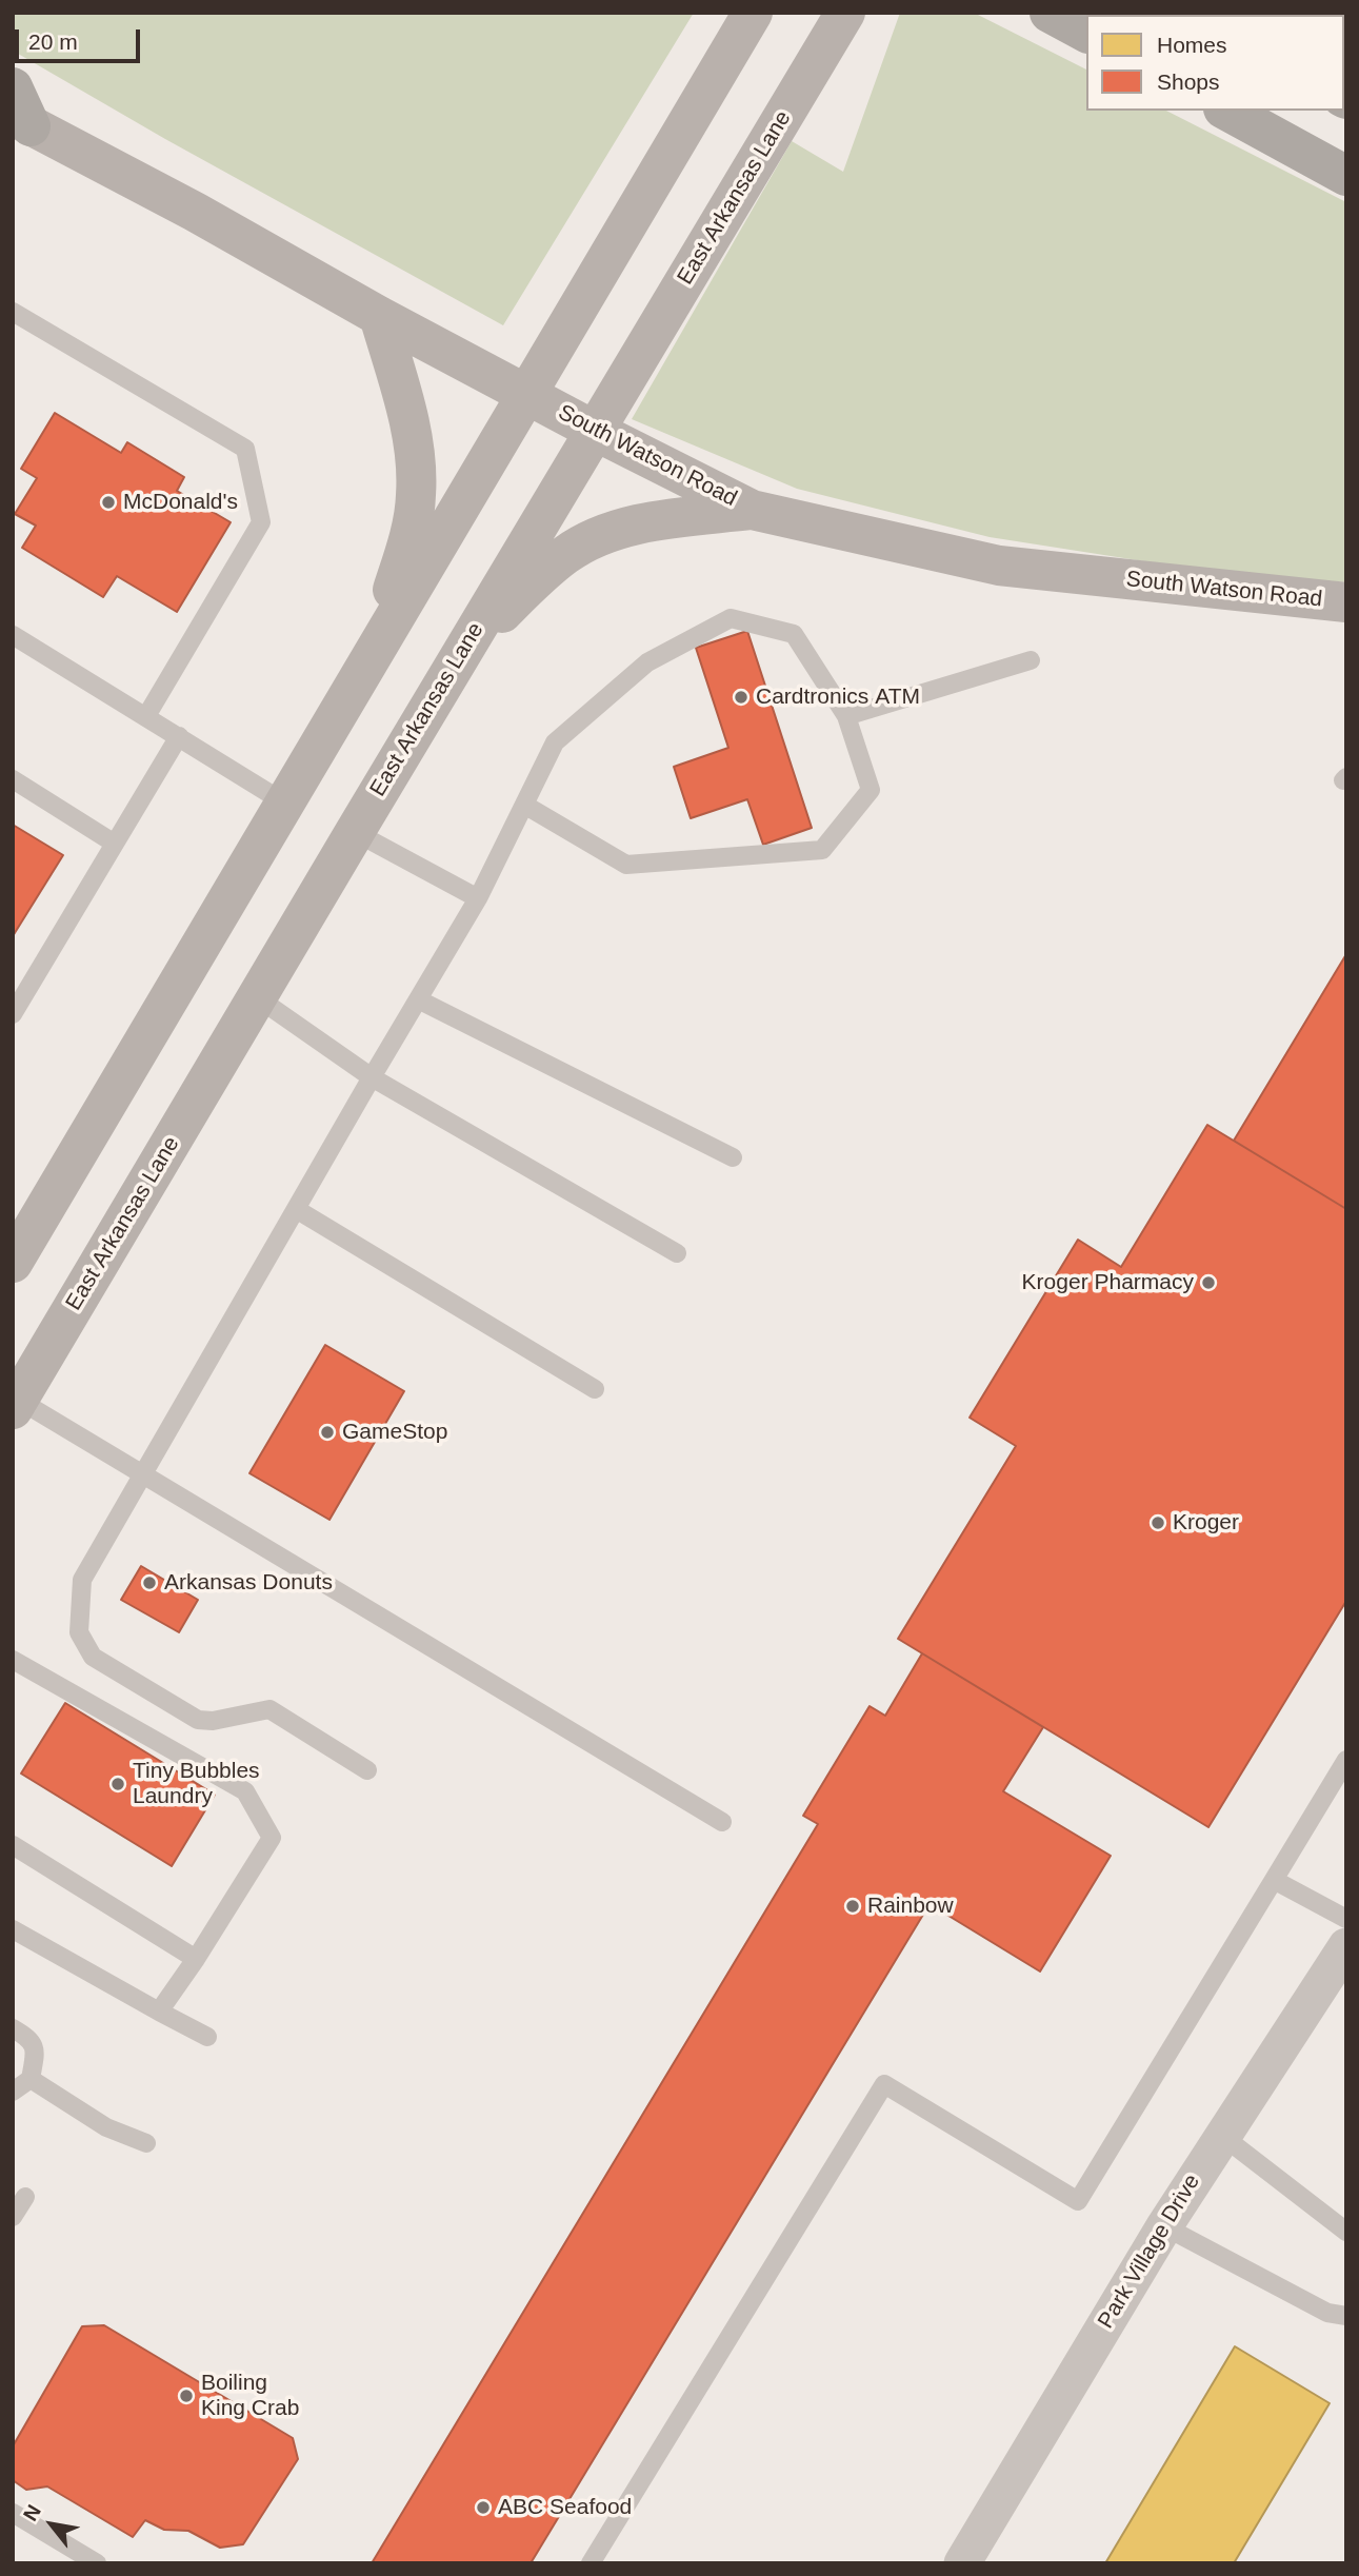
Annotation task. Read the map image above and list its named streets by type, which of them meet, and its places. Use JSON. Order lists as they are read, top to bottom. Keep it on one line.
{"streets":{"main road":["East Arkansas Lane","South Watson Road"],"street":["Park Village Drive"]},"crossings":[["East Arkansas Lane","South Watson Road"]],"places":["McDonald's","Cardtronics ATM","Kroger Pharmacy","GameStop","Kroger","Arkansas Donuts","Tiny Bubbles Laundry","Rainbow","Boiling King Crab","ABC Seafood"],"legend":["Homes","Shops"],"scale_bar":"20 m","north":"top left"}
